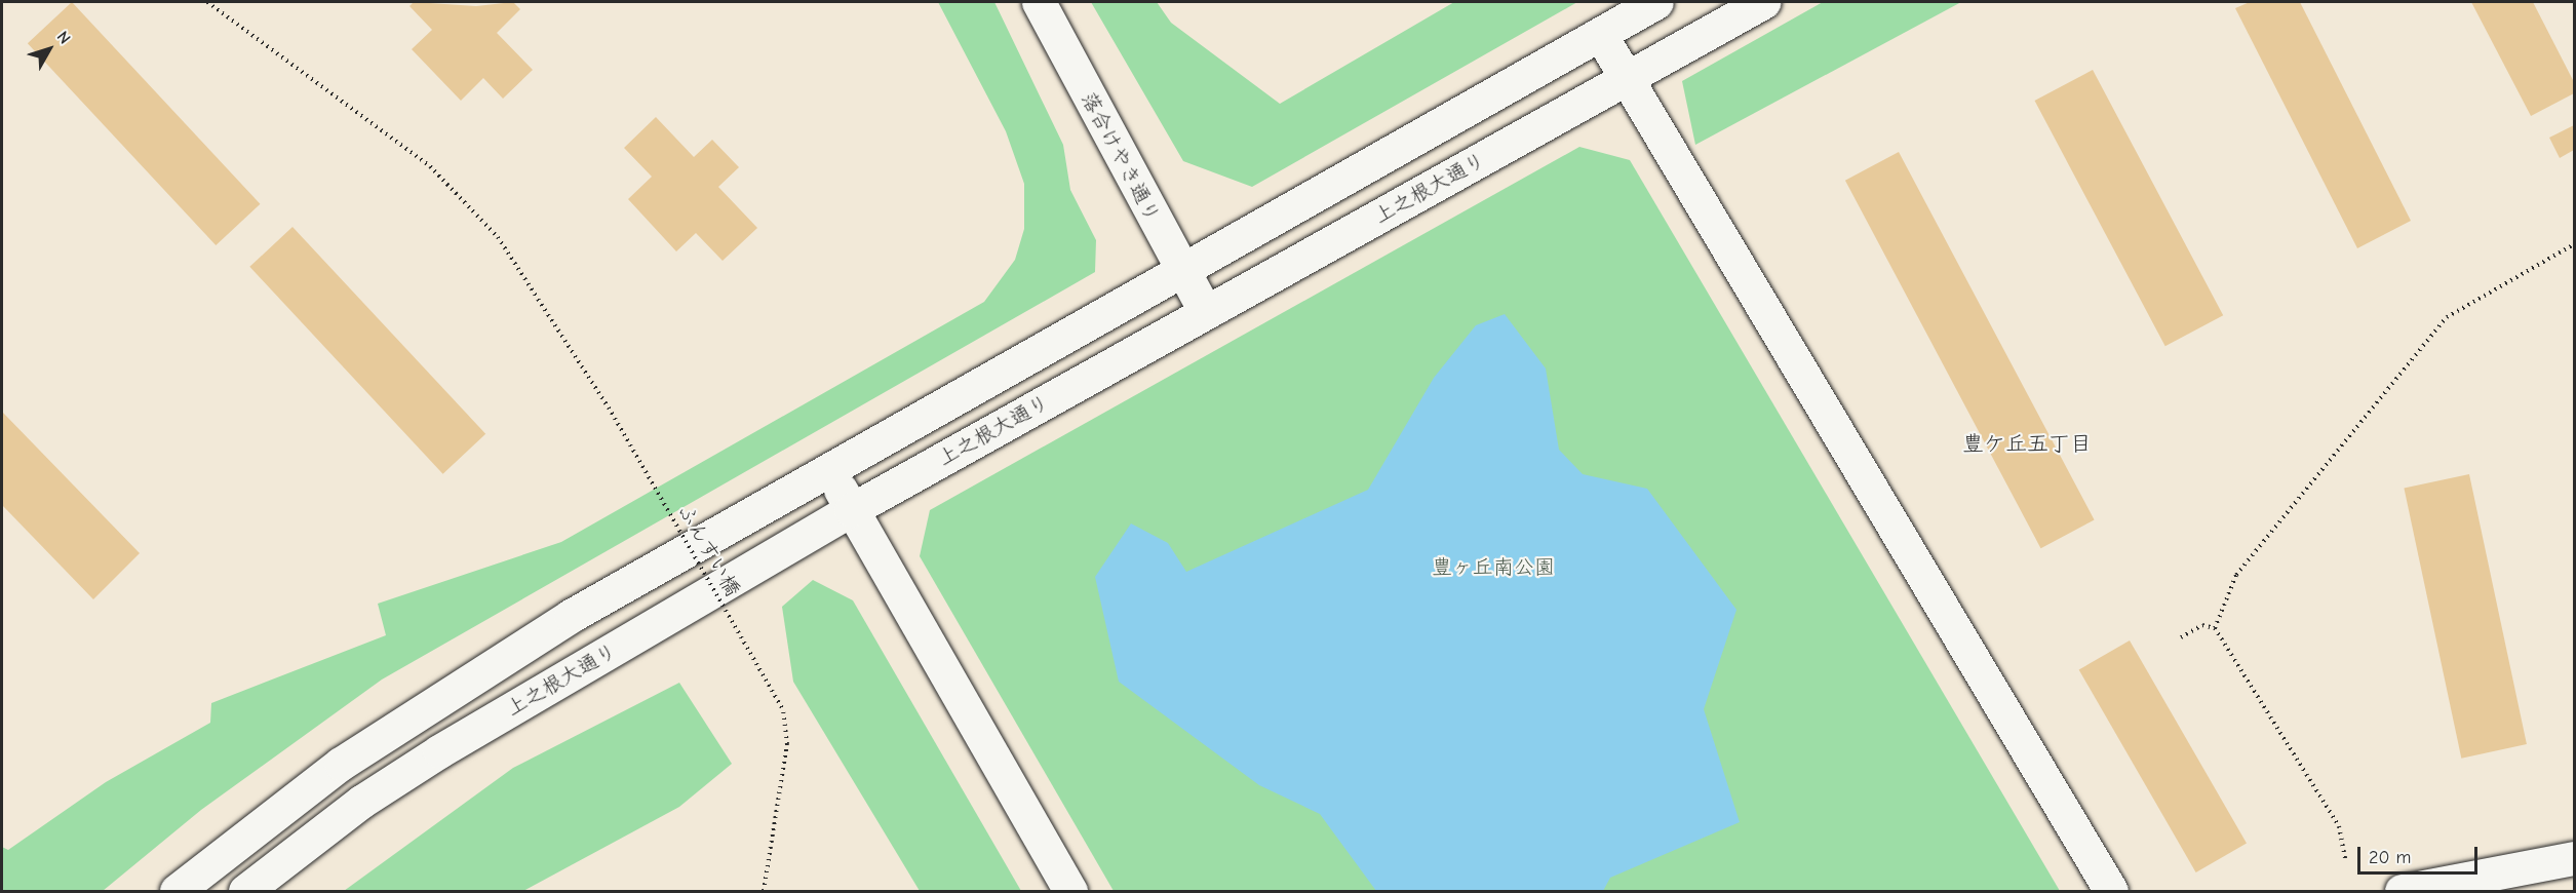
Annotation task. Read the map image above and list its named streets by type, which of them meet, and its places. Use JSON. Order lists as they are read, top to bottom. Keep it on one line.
{"streets":{"street":["落合けやき通り","上之根大通り"],"path":["ふんすい橋"]},"crossings":[["落合けやき通り","上之根大通り"]],"districts":["豊ケ丘五丁目"],"parks":["豊ヶ丘南公園"],"scale_bar":"20 m","north":"top right"}
